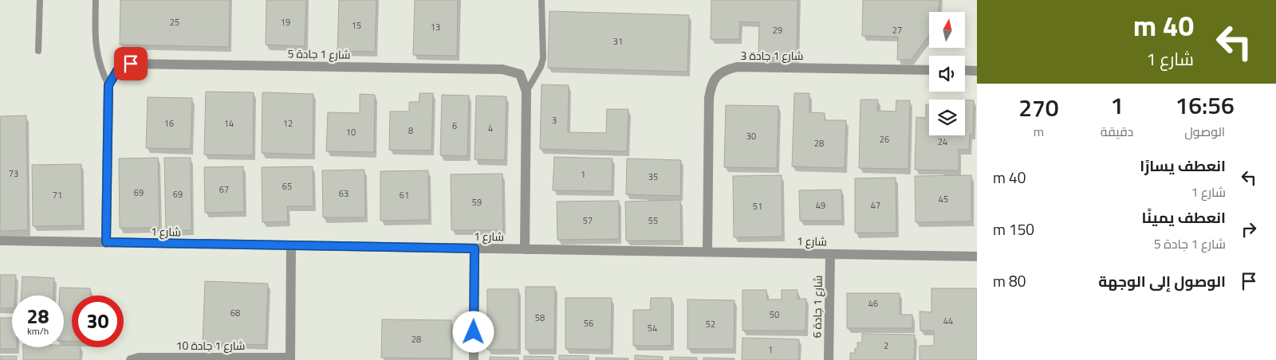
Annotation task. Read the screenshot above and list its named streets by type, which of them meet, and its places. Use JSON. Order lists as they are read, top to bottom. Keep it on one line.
{"streets":{"street":["شارع 1 جادة 5","شارع 1 جادة 3","شارع 1","شارع 1 جادة 6","شارع 1 جادة 10"]},"crossings":[["شارع 1 جادة 5","شارع 1"],["شارع 1 جادة 3","شارع 1"],["شارع 1","شارع 1 جادة 6"],["شارع 1","شارع 1 جادة 10"]],"house_numbers":["25","19","15","13","29","27","31","3","16","14","12","6","4","8","10","30","26","24","28","73","1","35","65","67","69","63","69","71","61","45","59","49","47","51","57","55","46","68","50","58","44","56","52","54","28","2","1"],"north":"top","page":{"turn":["40 m","شارع 1"],"eta":["16:56","الوصول","1","دقيقة","270","m"],"list":[{"name":"انعطف يسارًا","note":"شارع 1","value":"40 m"},{"name":"انعطف يمينًا","note":"شارع 1 جادة 5","value":"150 m"},{"name":"الوصول إلى الوجهة","value":"80 m"}],"speed":"28 km/h","limit":"30"}}
